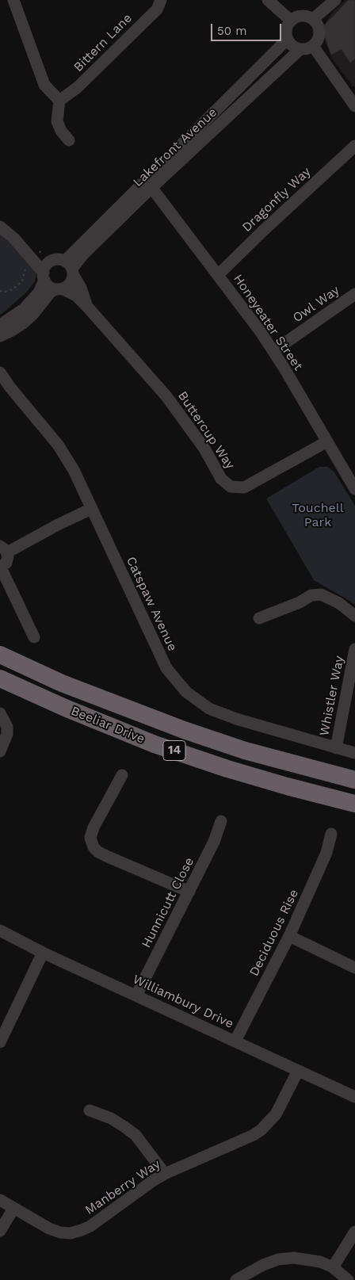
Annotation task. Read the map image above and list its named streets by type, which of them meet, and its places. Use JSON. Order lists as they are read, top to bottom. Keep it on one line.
{"streets":{"highway":["Beeliar Drive","14"],"street":["Bittern Lane","Lakefront Avenue","Dragonfly Way","Owl Way","Honeyeater Street","Buttercup Way","Catspaw Avenue","Whistler Way","Hunnicutt Close","Deciduous Rise","Williambury Drive","Manberry Way"]},"crossings":[["Lakefront Avenue","Honeyeater Street"],["Lakefront Avenue","Buttercup Way"],["Dragonfly Way","Honeyeater Street"],["Owl Way","Honeyeater Street"],["Honeyeater Street","Buttercup Way"],["Catspaw Avenue","Whistler Way"],["Hunnicutt Close","Williambury Drive"],["Deciduous Rise","Williambury Drive"],["Williambury Drive","Manberry Way"]],"parks":["Touchell Park"],"scale_bar":"50 m"}
